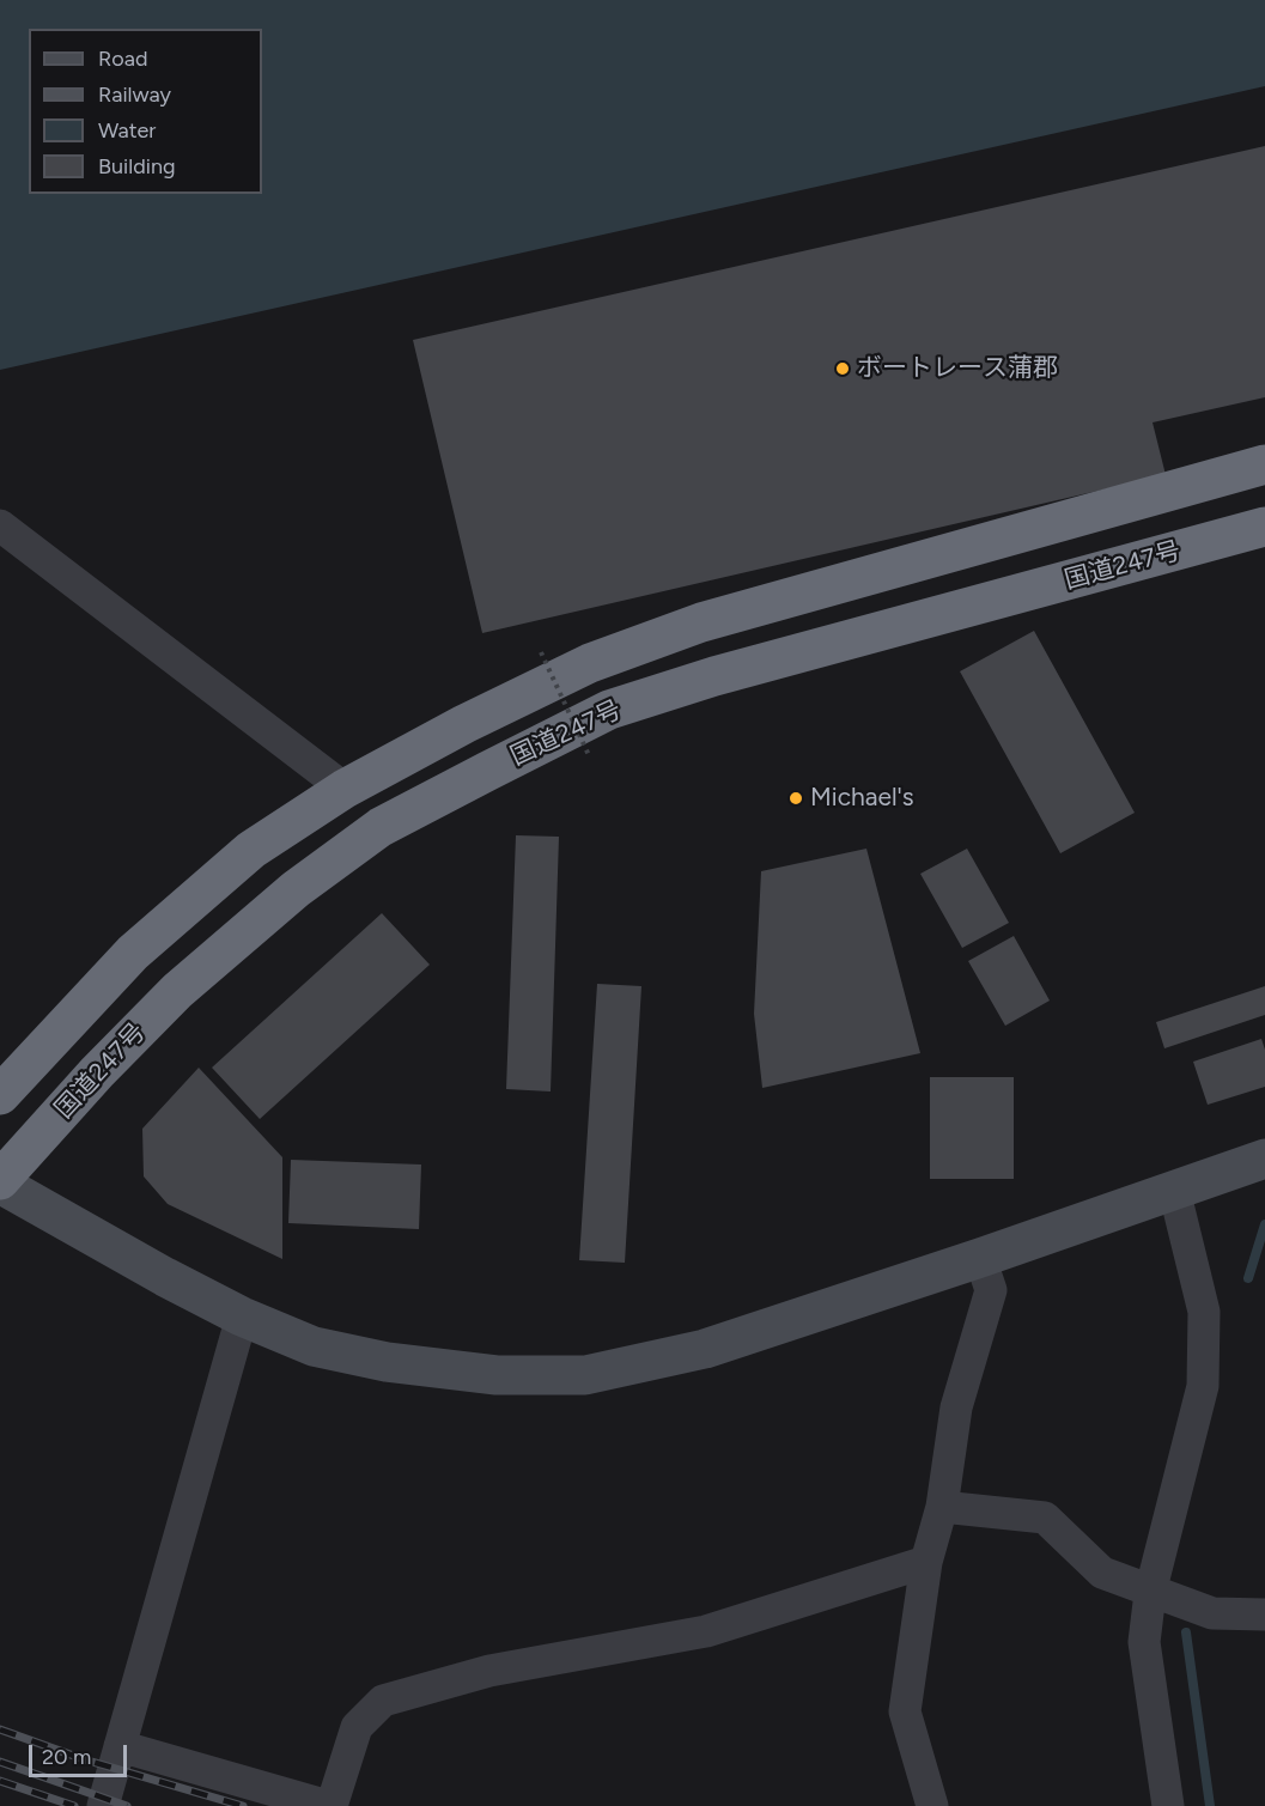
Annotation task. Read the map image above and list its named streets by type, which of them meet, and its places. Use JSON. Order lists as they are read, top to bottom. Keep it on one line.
{"streets":{"highway":["国道247号"]},"places":["ボートレース蒲郡","Michael's"],"legend":["Road","Railway","Water","Building"],"scale_bar":"20 m"}
